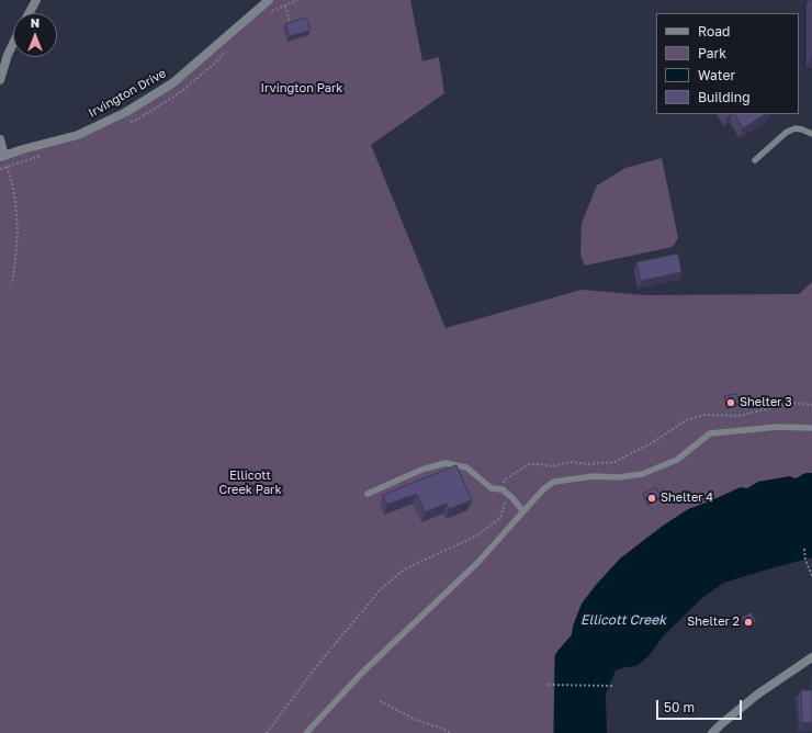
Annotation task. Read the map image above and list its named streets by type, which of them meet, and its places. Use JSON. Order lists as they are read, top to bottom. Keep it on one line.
{"streets":{"street":["Irvington Drive"]},"water":["Ellicott Creek"],"parks":["Irvington Park","Ellicott Creek Park"],"places":["Shelter 3","Shelter 4","Shelter 2"],"legend":["Road","Park","Water","Building"],"scale_bar":"50 m","north":"top"}
